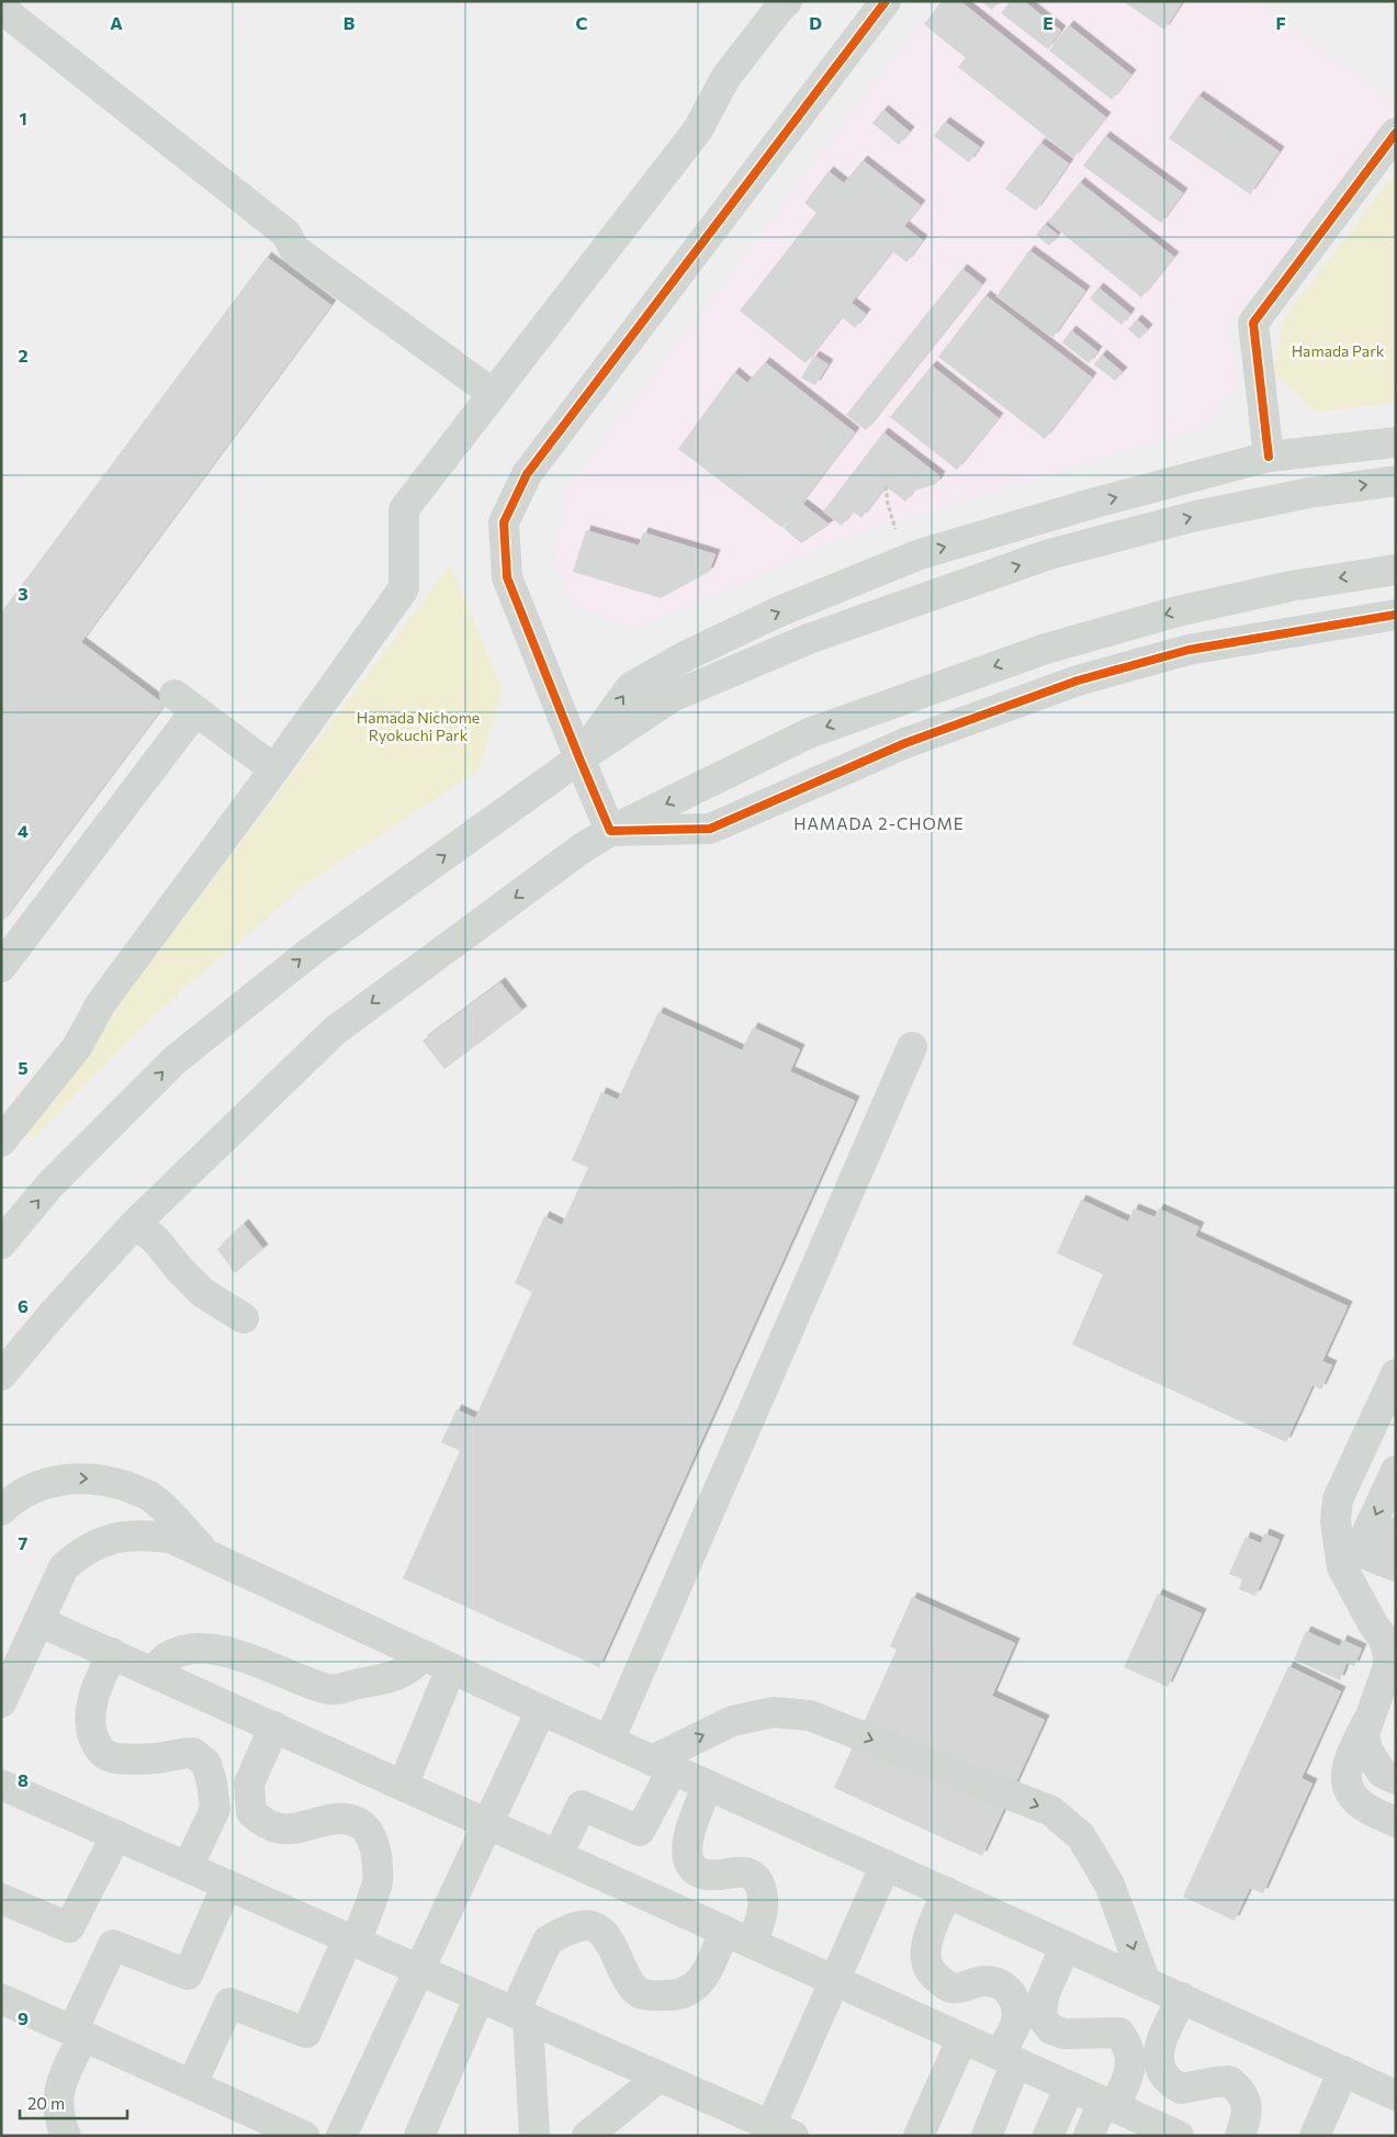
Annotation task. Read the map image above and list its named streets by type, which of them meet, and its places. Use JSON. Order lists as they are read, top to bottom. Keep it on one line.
{"districts":["HAMADA 2-CHOME"],"parks":["Hamada Park","Hamada Nichome Ryokuchi Park"],"scale_bar":"20 m","grid":{"columns":["A","B","C","D","E","F"],"rows":["1","2","3","4","5","6","7","8","9"]}}
